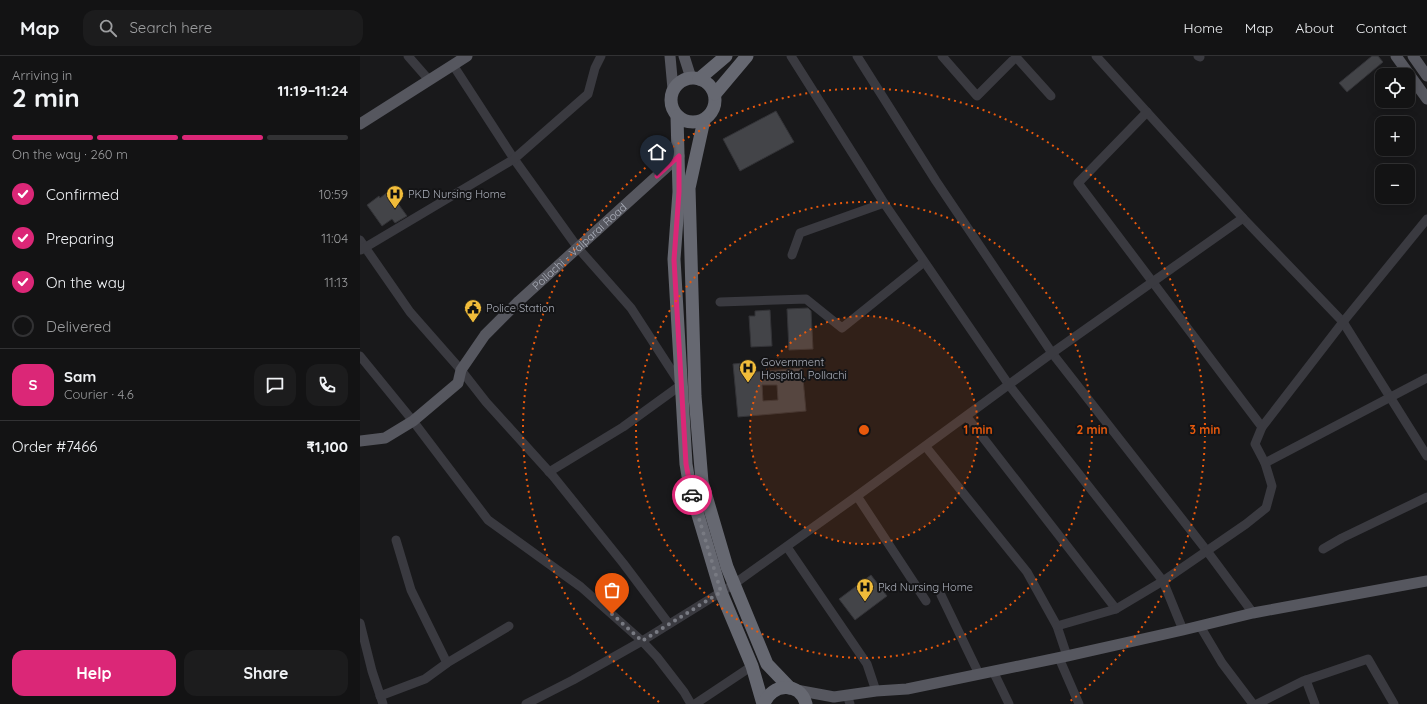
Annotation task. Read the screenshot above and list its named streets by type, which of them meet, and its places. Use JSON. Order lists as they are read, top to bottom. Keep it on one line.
{"streets":{"main road":["Pollachi - Valparai Road"]},"places":{"hospital":["PKD Nursing Home","Government Hospital, Pollachi","Pkd Nursing Home"],"public building":["Police Station"]},"page":{"header":"Map","search":"Search here","nav":["Home","Map","About","Contact"],"heading":["2 min","Arriving in","11:19–11:24"],"panel":["Sam","Courier · 4.6","Order #7466","₹1,100"],"map_buttons":["+","−"],"bar":"On the way · 260 m","list":[["Confirmed","10:59"],["Preparing","11:04"],["On the way","11:13"],"Delivered"],"round":"S","buttons":["Help","Share"]},"rings":["1 min","2 min","3 min"]}
